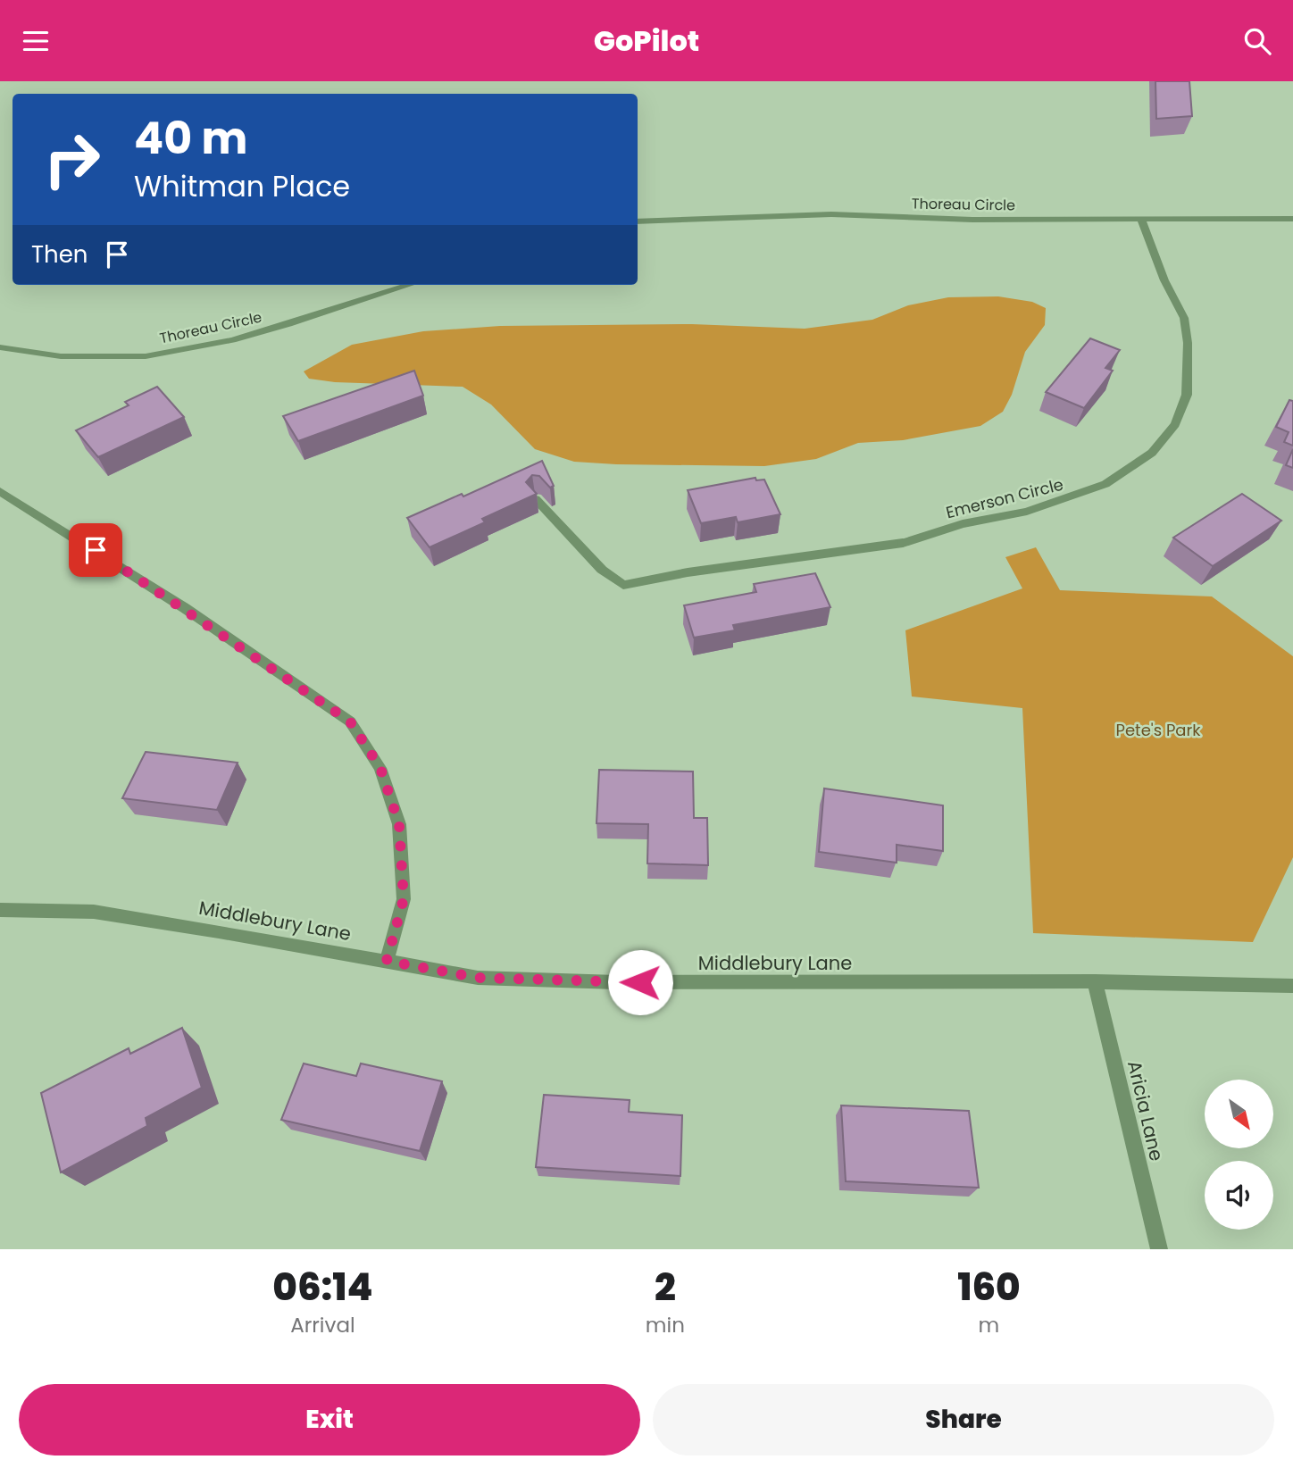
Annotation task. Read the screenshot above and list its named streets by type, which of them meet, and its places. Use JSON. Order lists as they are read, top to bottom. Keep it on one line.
{"streets":{"street":["Thoreau Circle","Emerson Circle","Middlebury Lane","Aricia Lane"]},"crossings":[["Thoreau Circle","Emerson Circle"],["Middlebury Lane","Aricia Lane"]],"parks":["Pete's Park"],"north":"bottom right","page":{"header":"GoPilot","turn":["40 m","Whitman Place"],"then":"Then","eta":["06:14","Arrival","2","min","160","m"],"buttons":["Exit","Share"]}}
